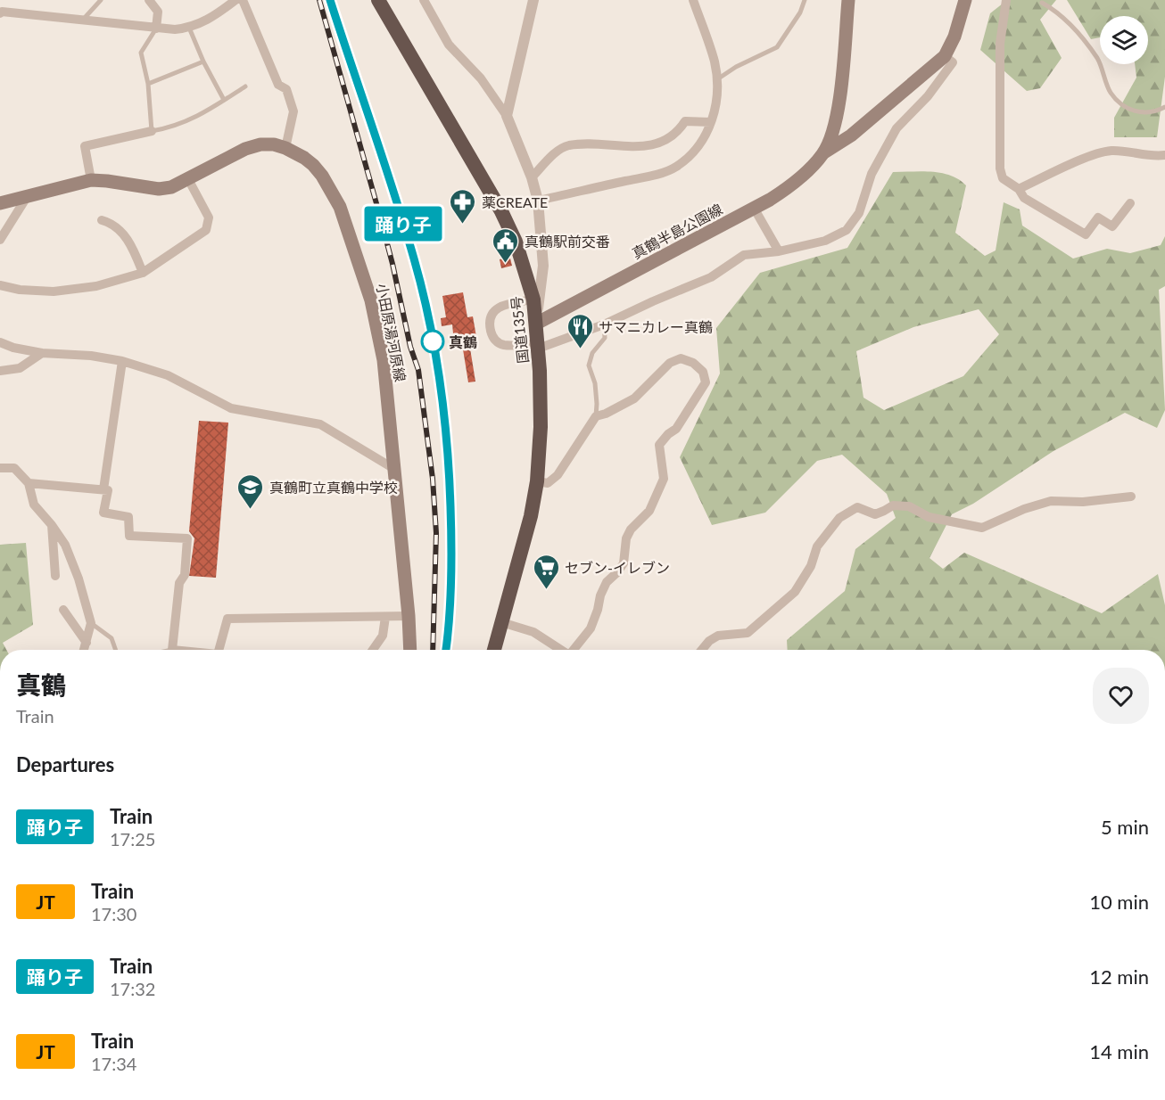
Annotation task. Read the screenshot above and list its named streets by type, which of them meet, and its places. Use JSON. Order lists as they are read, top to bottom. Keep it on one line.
{"streets":{"highway":["国道135号"],"main road":["真鶴半島公園線","小田原湯河原線"]},"crossings":[["真鶴半島公園線","国道135号"]],"places":{"pharmacy":["薬CREATE"],"public building":["真鶴駅前交番"],"other":["真鶴"],"restaurant":["サマニカレー真鶴"],"school or university":["真鶴町立真鶴中学校"],"supermarket":["セブン-イレブン"]},"page":{"on_map":"踊り子","heading":[["真鶴","Train"],"Departures"],"list":[{"mark":"踊り子","name":"Train","note":"17:25","value":"5 min"},{"mark":"JT","name":"Train","note":"17:30","value":"10 min"},{"mark":"踊り子","name":"Train","note":"17:32","value":"12 min"},{"mark":"JT","name":"Train","note":"17:34","value":"14 min"}]}}
